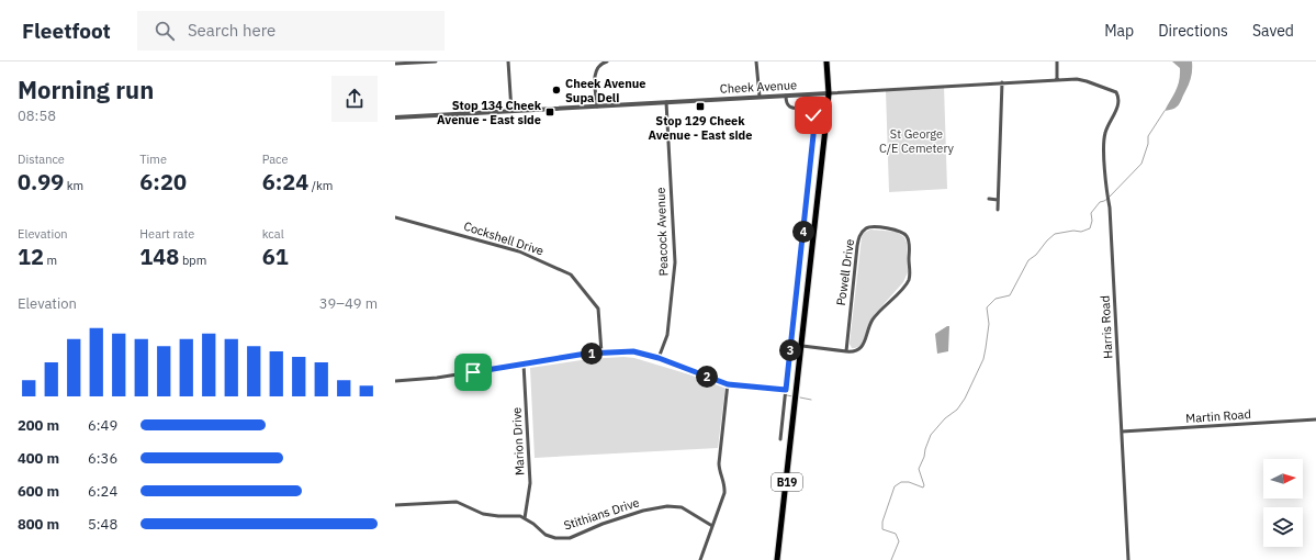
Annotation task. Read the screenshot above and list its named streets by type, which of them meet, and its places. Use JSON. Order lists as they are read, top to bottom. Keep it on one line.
{"streets":{"main road":["B19"],"street":["Cheek Avenue","Peacock Avenue","Cockshell Drive","Powell Drive","Harris Road","Martin Road","Marion Drive","Stithians Drive"]},"crossings":[["Cheek Avenue","Peacock Avenue"],["Cheek Avenue","Harris Road"],["Cheek Avenue","B19"],["Harris Road","Martin Road"],["Marion Drive","Stithians Drive"]],"parks":["St George C/E Cemetery"],"places":{"other":["Cheek Avenue Supa Deli"],"transit":["Stop 129 Cheek Avenue - East side","Stop 134 Cheek Avenue - East side"]},"north":"right","page":{"header":"Fleetfoot","search":"Search here","nav":["Map","Directions","Saved"],"heading":["Morning run","08:58"],"stats":[["Distance","0.99 km"],["Time","6:20"],["Pace","6:24 /km"],["Elevation","12 m"],["Heart rate","148 bpm"],["kcal","61"]],"pins":["4","3","1","2"],"chart":["Elevation","39–49 m"],"list":[{"name":"200 m","note":"6:49"},{"name":"400 m","note":"6:36"},{"name":"600 m","note":"6:24"},{"name":"800 m","note":"5:48"}]}}
